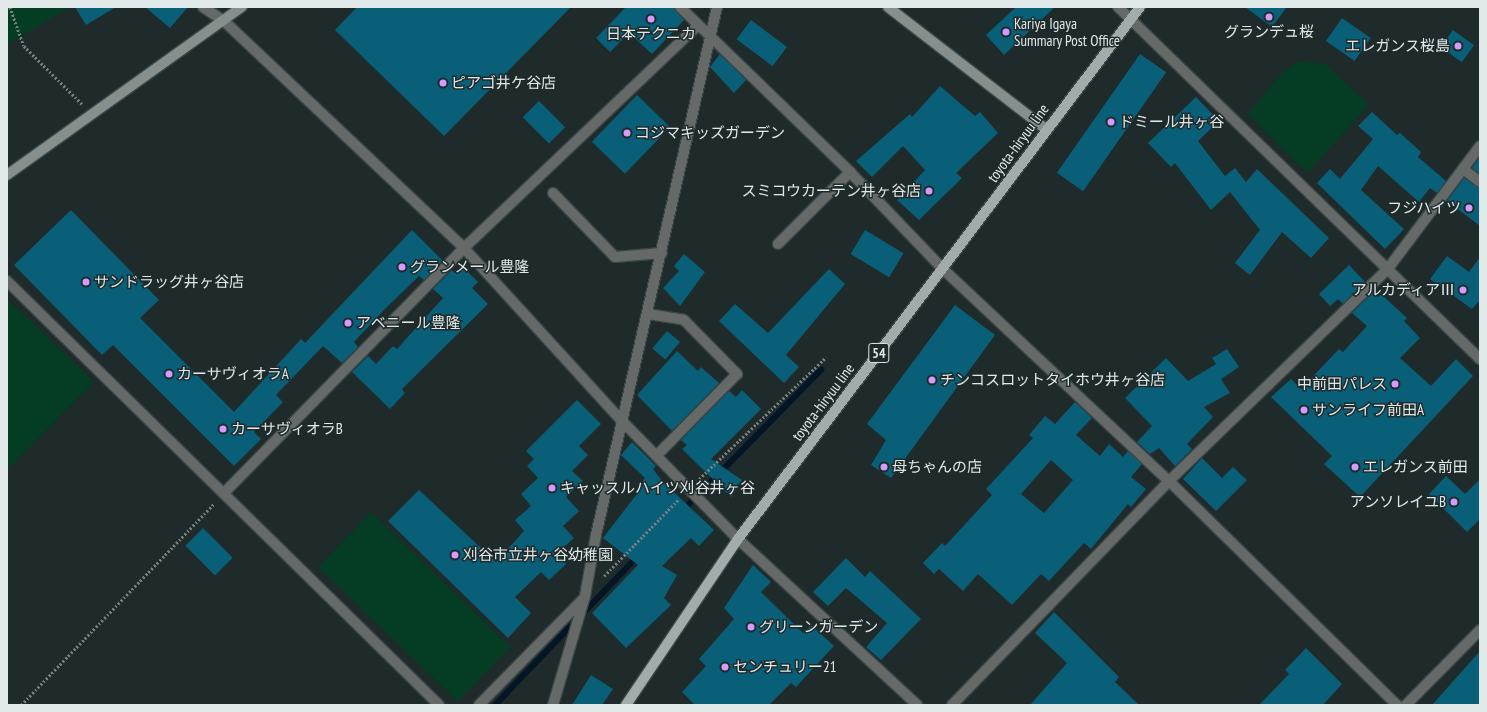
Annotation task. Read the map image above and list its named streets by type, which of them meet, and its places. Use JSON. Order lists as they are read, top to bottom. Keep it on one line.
{"streets":{"main road":["toyota-hiryuu line","54"]},"places":["グランデュ桜","日本テクニカ","Kariya Igaya Summary Post Office","エレガンス桜島","ピアゴ井ケ谷店","ドミール井ヶ谷","コジマキッズガーデン","スミコウカーテン井ヶ谷店","フジハイツ","グランメール豊隆","サンドラッグ井ヶ谷店","アルカディアⅢ","アベニール豊隆","カーサヴィオラA","チンコスロットタイホウ井ヶ谷店","中前田パレス","サンライフ前田A","カーサヴィオラB","母ちゃんの店","エレガンス前田","キャッスルハイツ刈谷井ヶ谷","アンソレイユB","刈谷市立井ヶ谷幼稚園","グリーンガーデン","センチュリー21"]}
